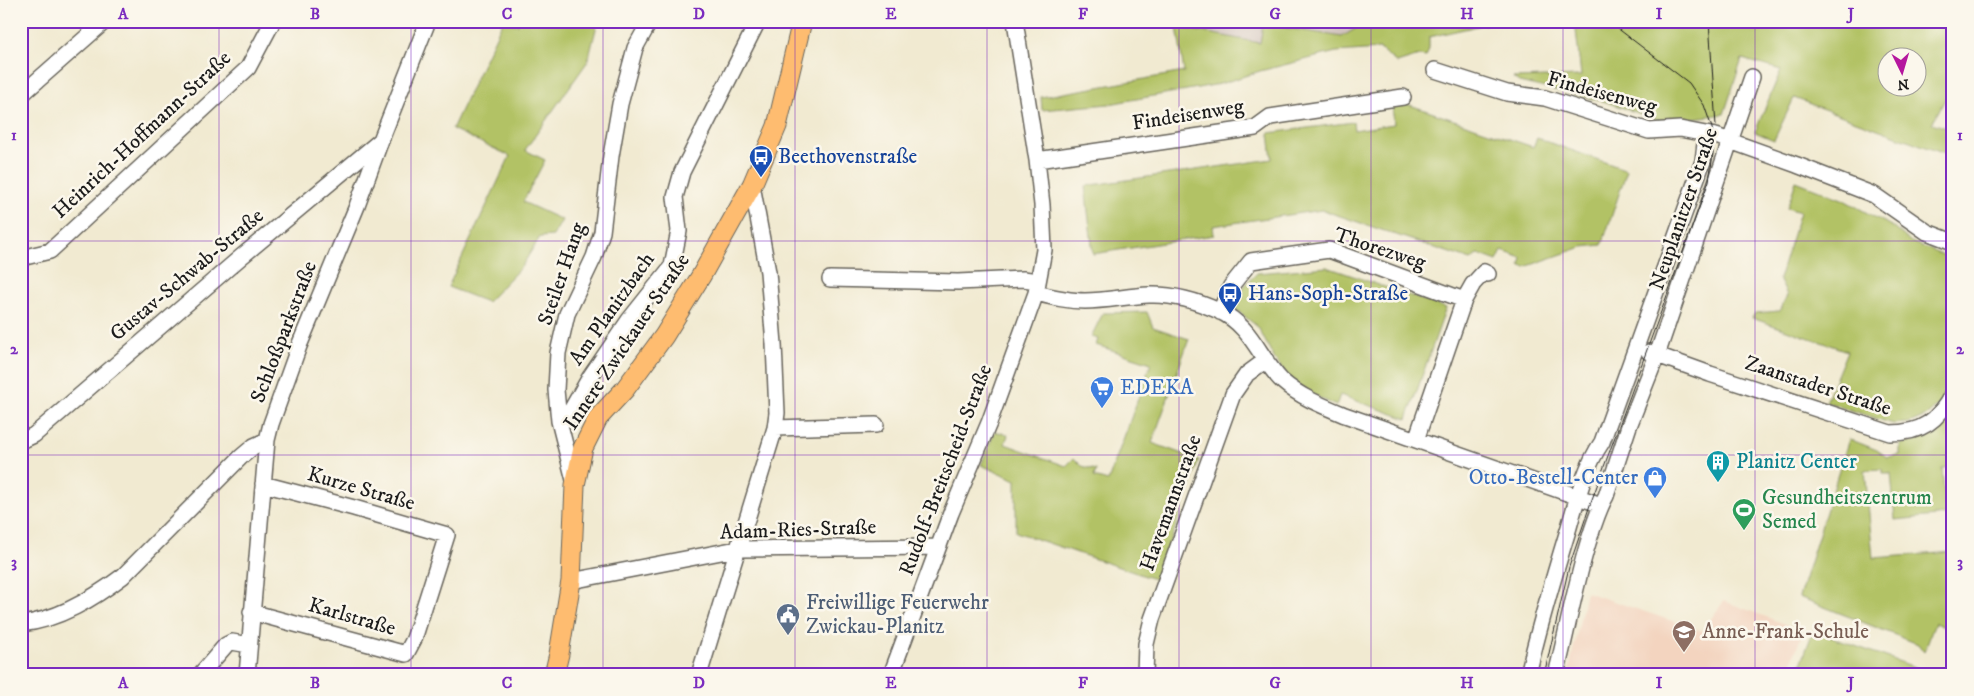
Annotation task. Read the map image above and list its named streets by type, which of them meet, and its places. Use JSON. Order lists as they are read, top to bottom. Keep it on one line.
{"streets":{"main road":["Innere Zwickauer Straße"],"street":["Findeisenweg","Heinrich-Hoffmann-Straße","Neuplanitzer Straße","Thorezweg","Steiler Hang","Gustav-Schwab-Straße","Am Planitzbach","Schloßparkstraße","Zaanstader Straße","Rudolf-Breitscheid-Straße","Kurze Straße","Havemannstraße","Adam-Ries-Straße","Karlstraße"]},"crossings":[["Findeisenweg","Neuplanitzer Straße"],["Findeisenweg","Rudolf-Breitscheid-Straße"],["Neuplanitzer Straße","Zaanstader Straße"],["Steiler Hang","Am Planitzbach"],["Steiler Hang","Innere Zwickauer Straße"],["Gustav-Schwab-Straße","Schloßparkstraße"],["Schloßparkstraße","Kurze Straße"],["Schloßparkstraße","Karlstraße"],["Innere Zwickauer Straße","Adam-Ries-Straße"],["Rudolf-Breitscheid-Straße","Adam-Ries-Straße"],["Kurze Straße","Karlstraße"]],"places":{"bus stop":["Beethovenstraße","Hans-Soph-Straße"],"supermarket":["EDEKA"],"building":["Planitz Center"],"shop":["Otto-Bestell-Center"],"sports":["Gesundheitszentrum Semed"],"public building":["Freiwillige Feuerwehr Zwickau-Planitz"],"school or university":["Anne-Frank-Schule"]},"north":"bottom","grid":{"columns":["A","B","C","D","E","F","G","H","I","J"],"rows":["1","2","3"]}}
